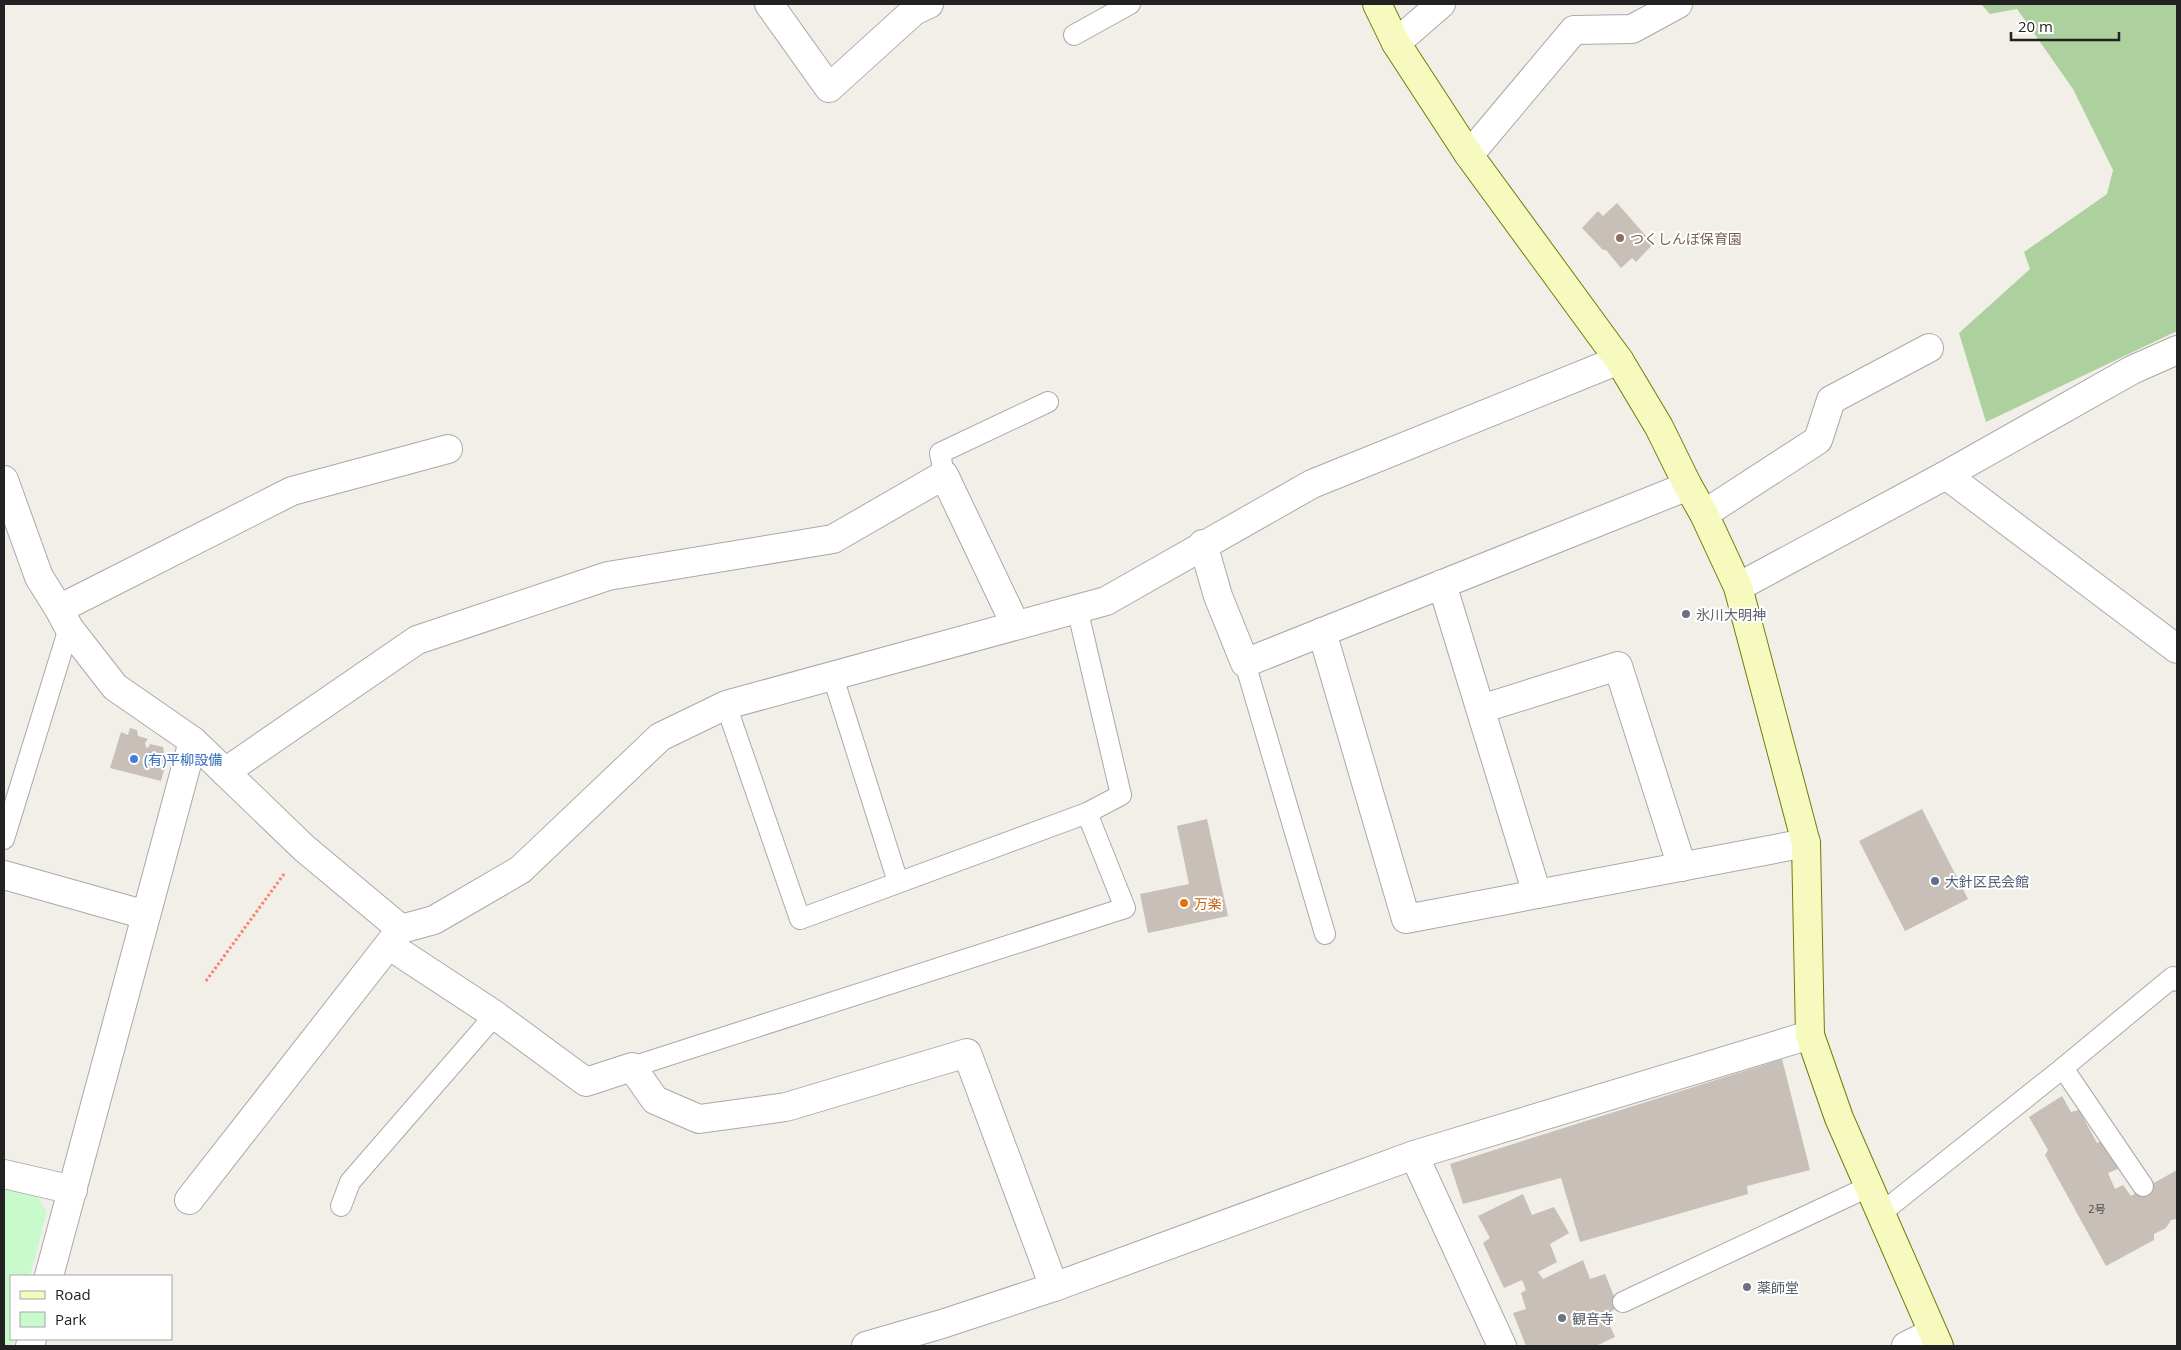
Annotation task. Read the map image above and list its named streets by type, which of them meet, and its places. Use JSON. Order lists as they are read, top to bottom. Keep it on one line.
{"places":["つくしんぼ保育園","氷川大明神","(有)平柳設備","大針区民会館","万楽","薬師堂","観音寺"],"house_numbers":["2号"],"legend":["Road","Park"],"scale_bar":"20 m"}
